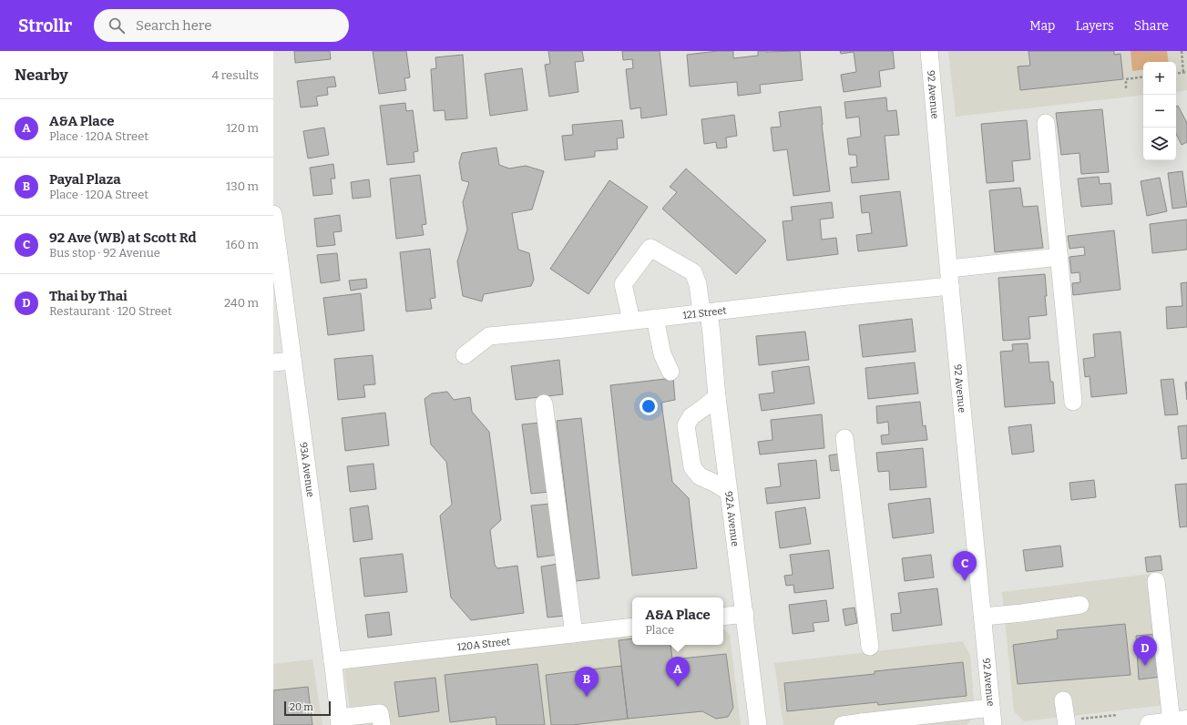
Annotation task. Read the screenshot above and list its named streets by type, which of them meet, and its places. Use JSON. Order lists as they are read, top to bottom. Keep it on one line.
{"streets":{"street":["92 Avenue","121 Street","93A Avenue","92A Avenue","120A Street"]},"crossings":[["92 Avenue","121 Street"],["121 Street","92A Avenue"],["93A Avenue","120A Street"]],"scale_bar":"20 m","page":{"header":"Strollr","search":"Search here","nav":["Map","Layers","Share"],"heading":["Nearby","4 results"],"map_buttons":["+","−"],"list":[{"mark":"A","name":"A&A Place","note":"Place · 120A Street","value":"120 m"},{"mark":"B","name":"Payal Plaza","note":"Place · 120A Street","value":"130 m"},{"mark":"C","name":"92 Ave (WB) at Scott Rd","note":"Bus stop · 92 Avenue","value":"160 m"},{"mark":"D","name":"Thai by Thai","note":"Restaurant · 120 Street","value":"240 m"}],"pins":["C","D","A","B"],"popup":["A&A Place","Place"],"scale":"20 m"}}
